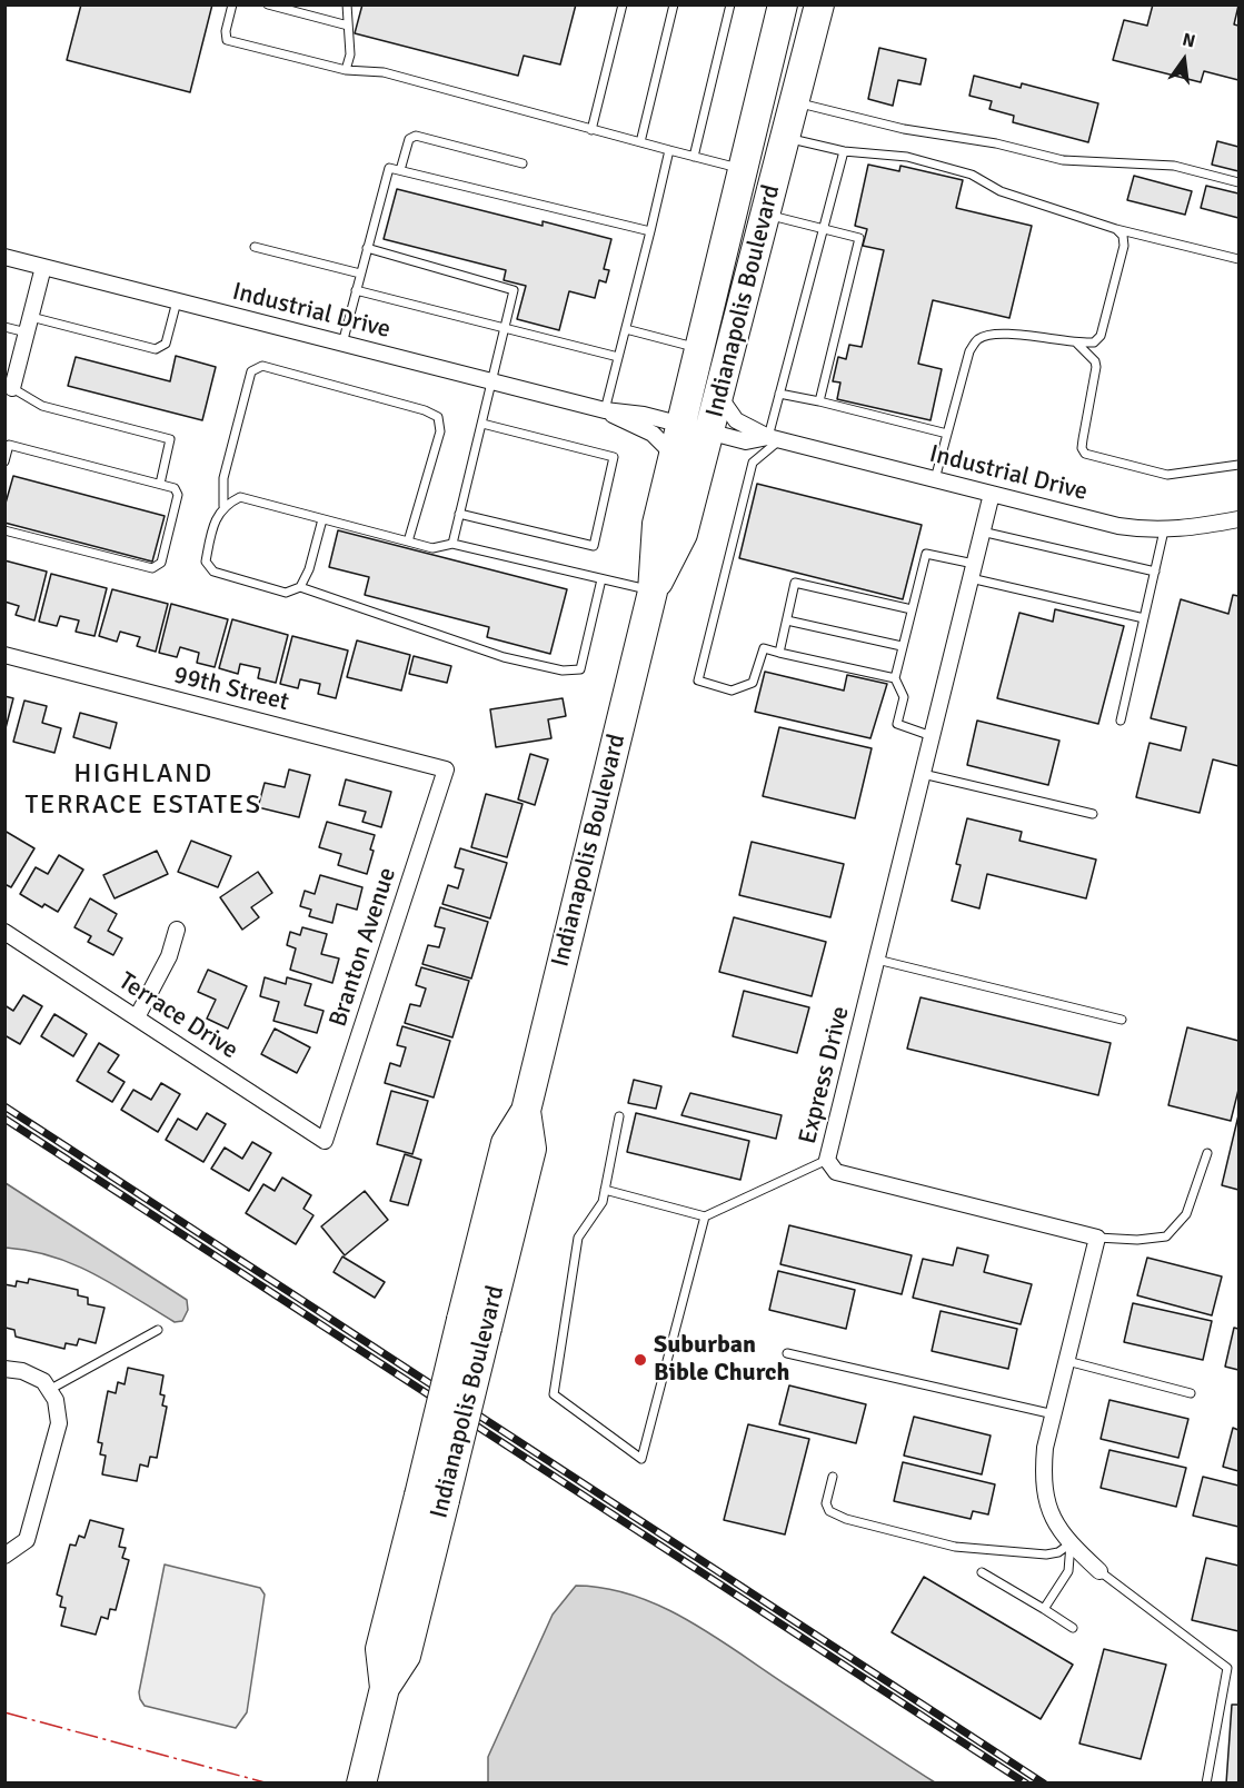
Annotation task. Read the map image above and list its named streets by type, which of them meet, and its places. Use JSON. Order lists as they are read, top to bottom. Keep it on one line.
{"streets":{"highway":["Indianapolis Boulevard"],"street":["Industrial Drive","99th Street","Branton Avenue","Terrace Drive","Express Drive"]},"crossings":[["Indianapolis Boulevard","Industrial Drive"],["Industrial Drive","Express Drive"],["99th Street","Branton Avenue"],["Branton Avenue","Terrace Drive"]],"districts":["HIGHLAND TERRACE ESTATES"],"places":["Suburban Bible Church"],"north":"top"}
